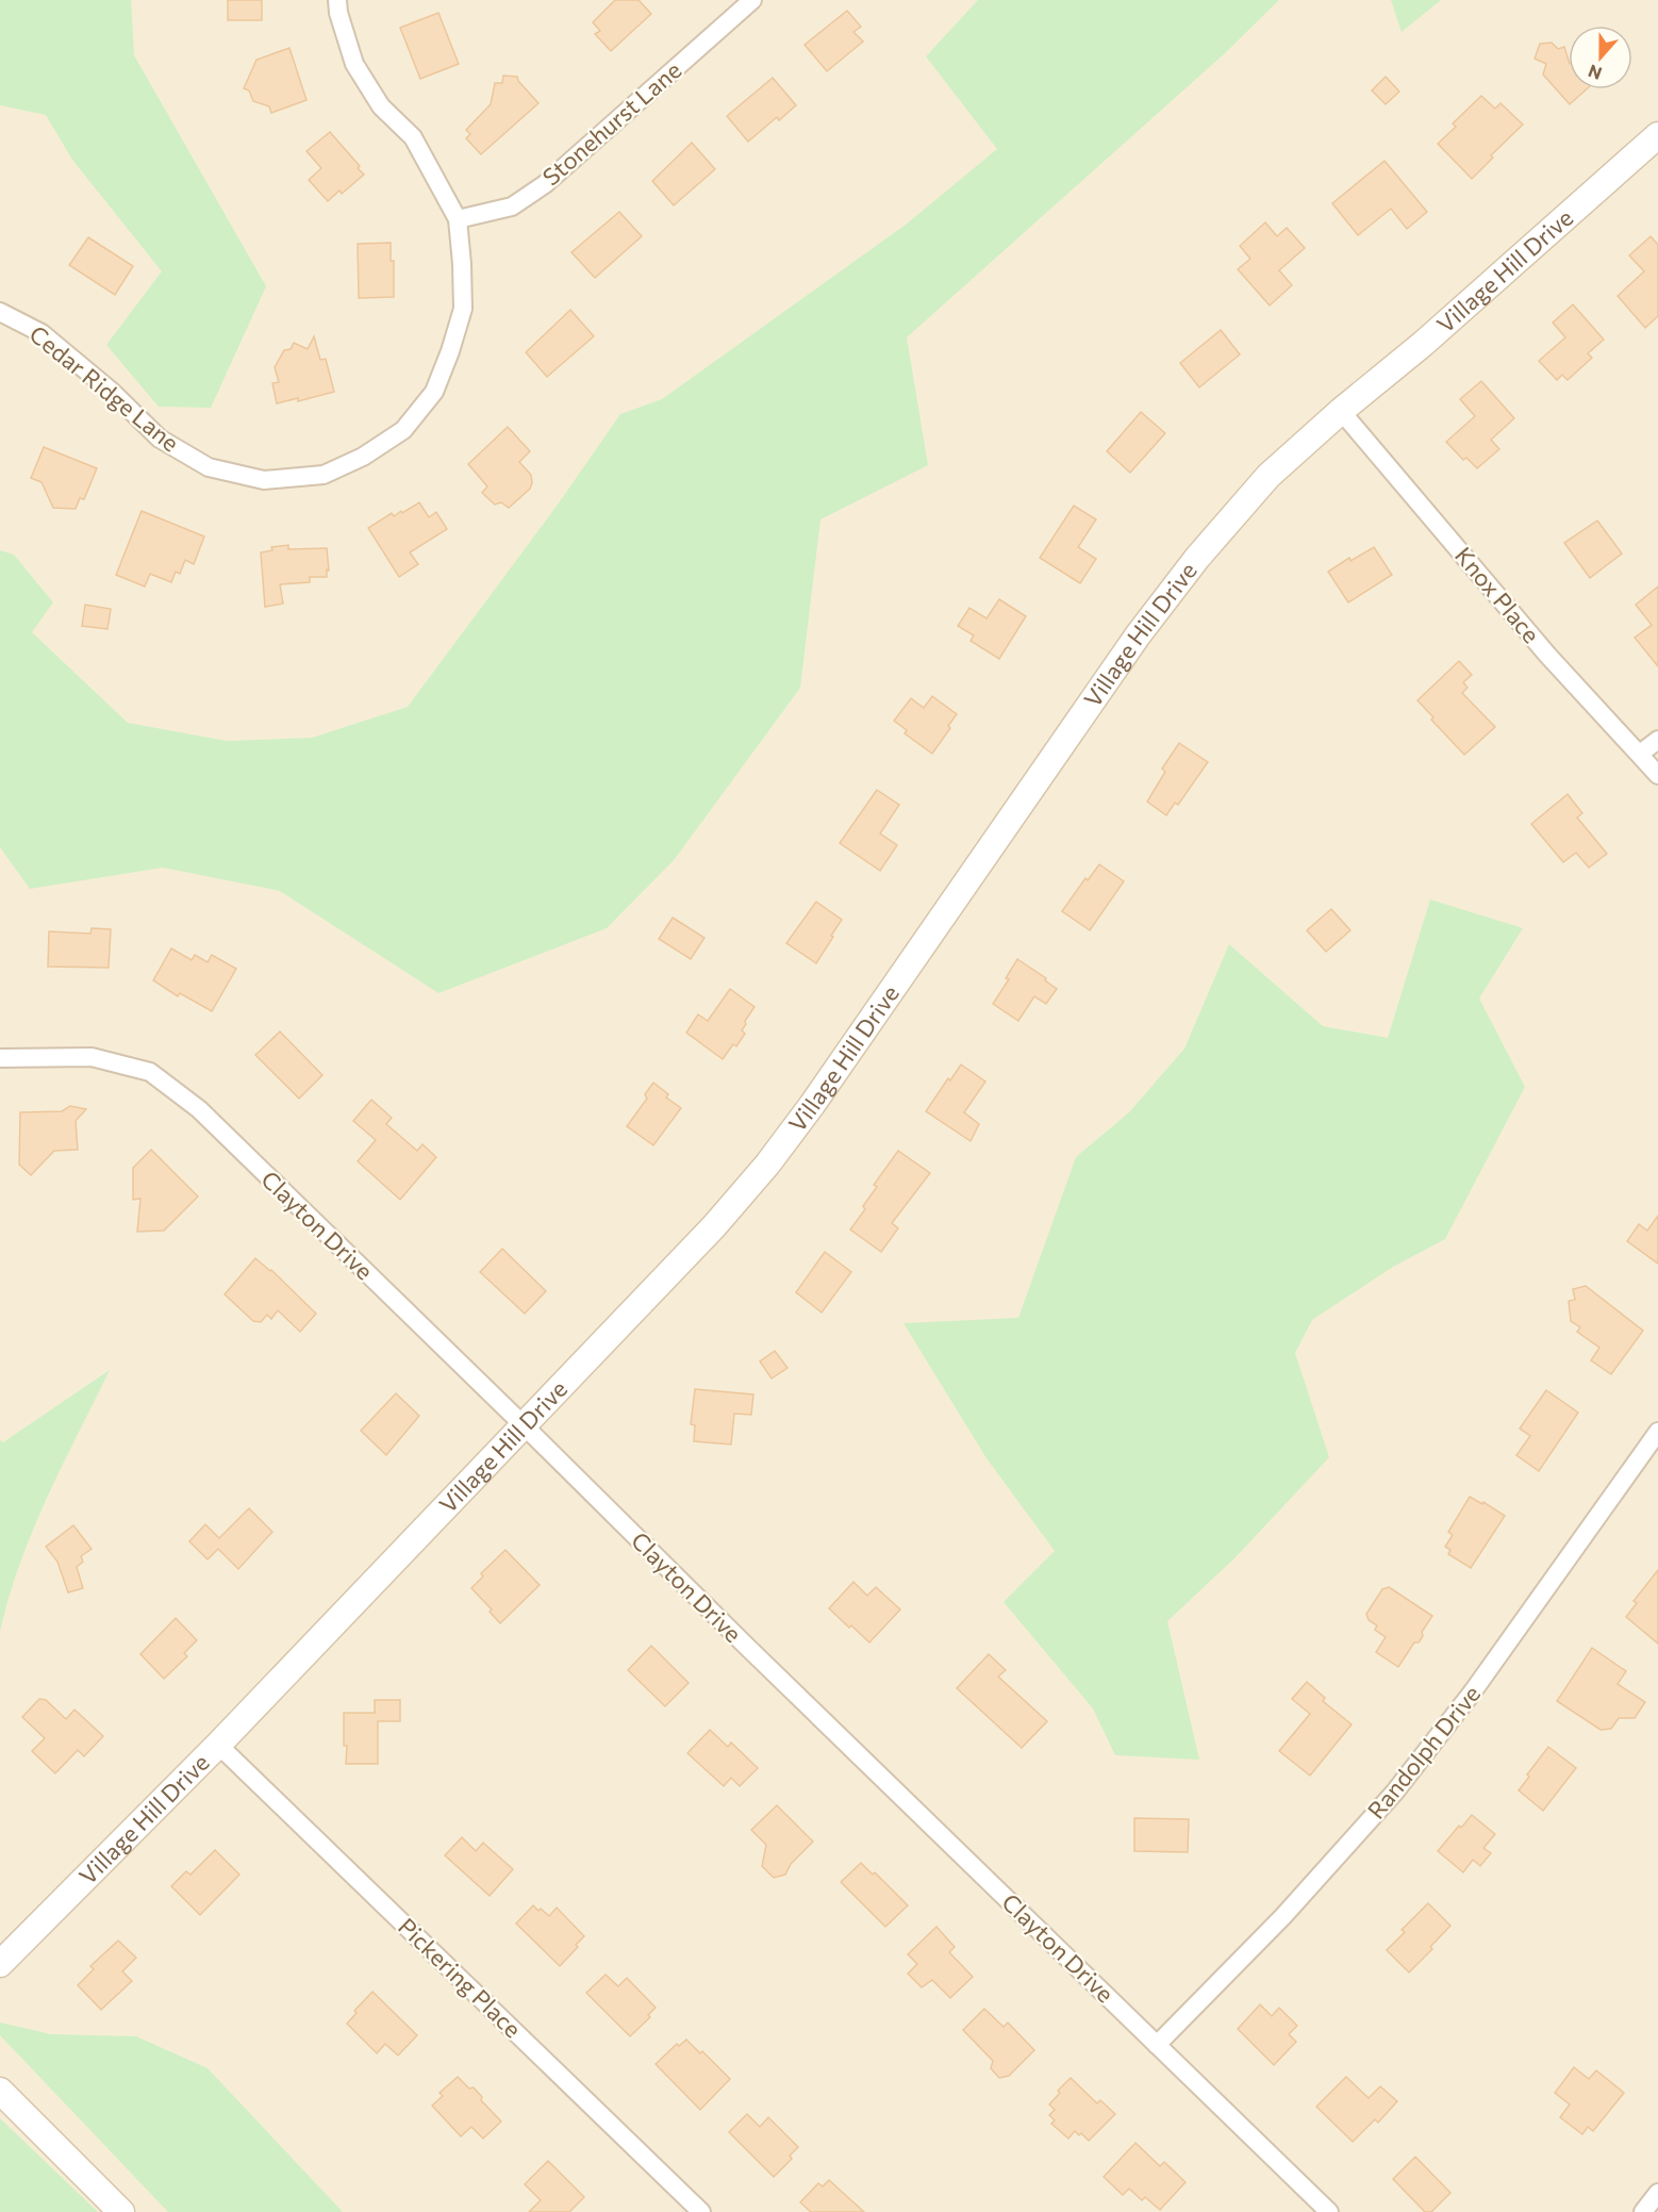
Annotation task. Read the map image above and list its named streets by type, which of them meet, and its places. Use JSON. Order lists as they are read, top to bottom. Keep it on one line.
{"streets":{"street":["Stonehurst Lane","Village Hill Drive","Cedar Ridge Lane","Knox Place","Clayton Drive","Randolph Drive","Pickering Place"]},"crossings":[["Stonehurst Lane","Cedar Ridge Lane"],["Village Hill Drive","Knox Place"],["Village Hill Drive","Clayton Drive"],["Village Hill Drive","Pickering Place"],["Clayton Drive","Randolph Drive"]],"north":"bottom"}
